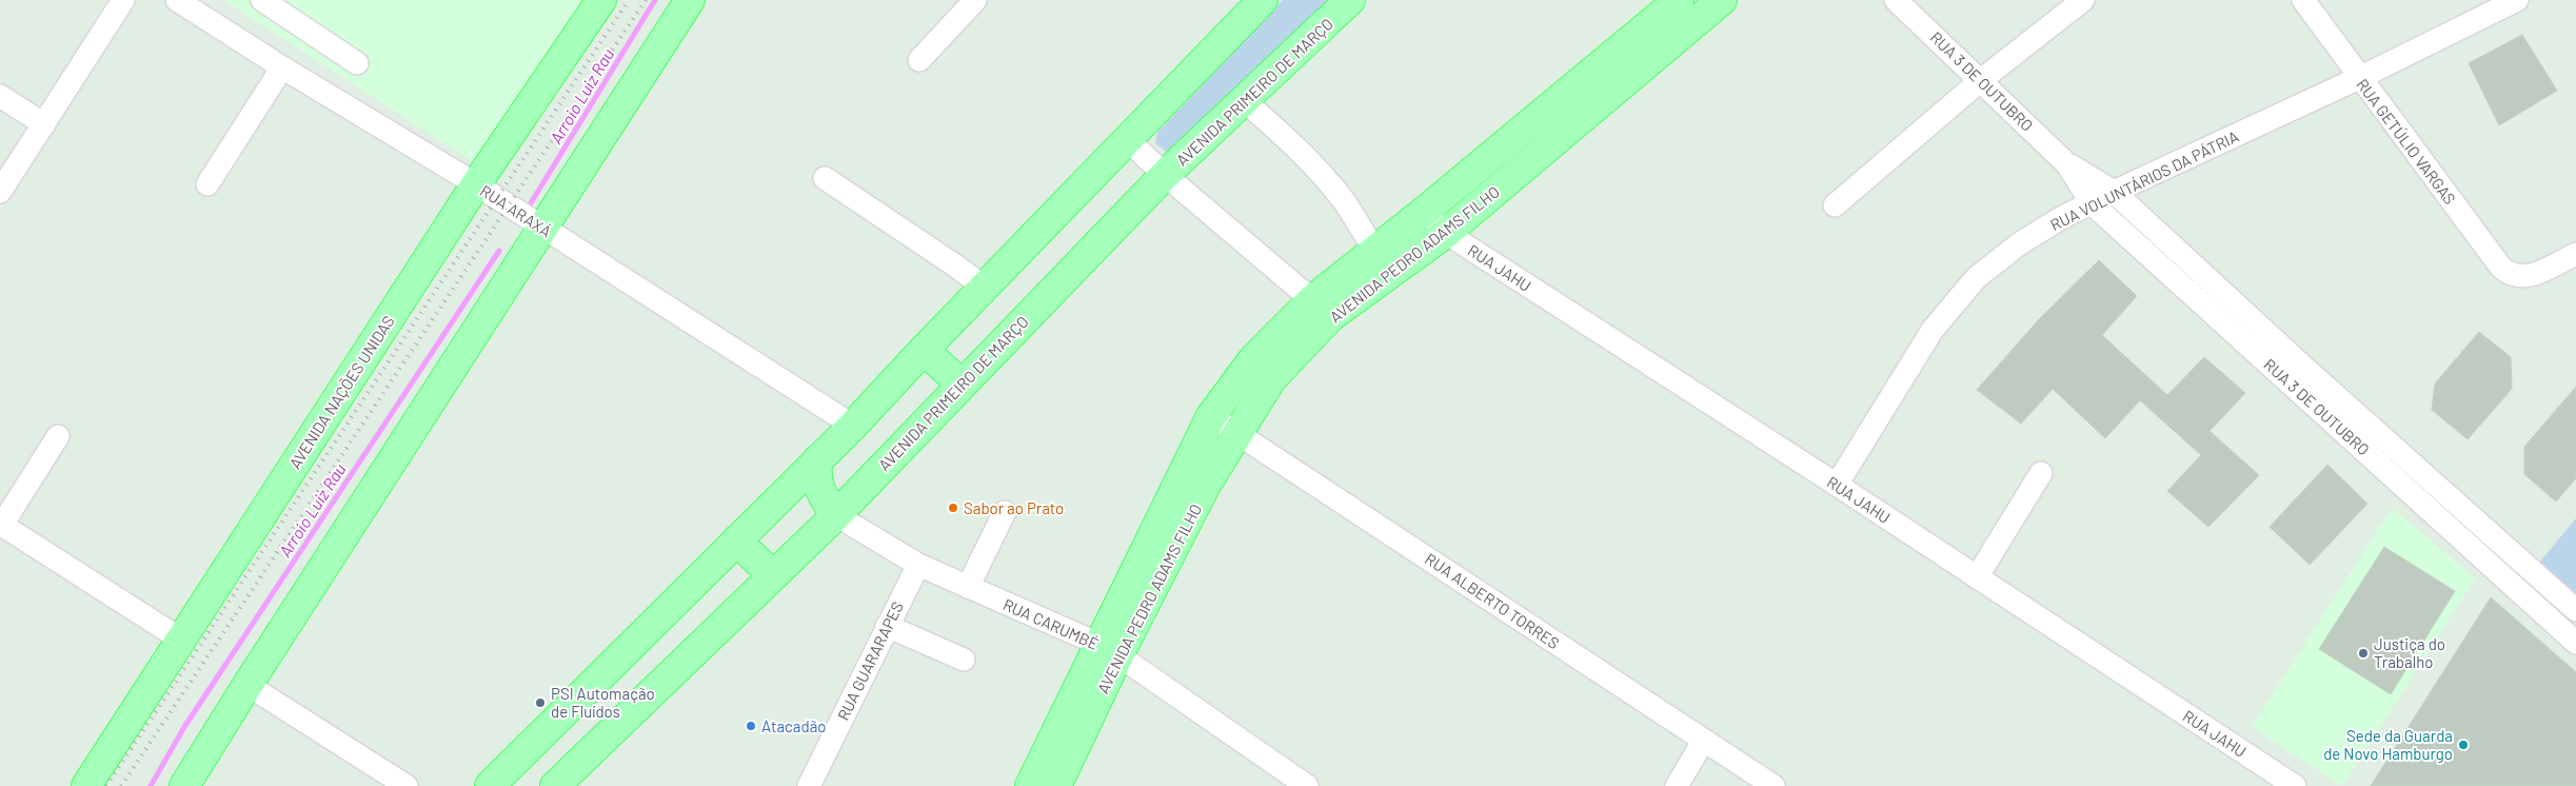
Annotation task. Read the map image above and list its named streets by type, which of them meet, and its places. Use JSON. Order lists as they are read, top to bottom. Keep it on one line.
{"streets":{"main road":["AVENIDA PRIMEIRO DE MARÇO","AVENIDA PEDRO ADAMS FILHO","AVENIDA NAÇÕES UNIDAS"],"street":["RUA 3 DE OUTUBRO","RUA GETÚLIO VARGAS","RUA VOLUNTÁRIOS DA PÁTRIA","RUA ARAXÁ","RUA JAHU","RUA ALBERTO TORRES","RUA CARUMBÉ","RUA GUARARAPES"]},"crossings":[["RUA 3 DE OUTUBRO","RUA VOLUNTÁRIOS DA PÁTRIA"],["AVENIDA PRIMEIRO DE MARÇO","RUA CARUMBÉ"],["RUA GETÚLIO VARGAS","RUA VOLUNTÁRIOS DA PÁTRIA"],["RUA VOLUNTÁRIOS DA PÁTRIA","RUA JAHU"],["RUA ARAXÁ","AVENIDA NAÇÕES UNIDAS"],["AVENIDA PEDRO ADAMS FILHO","RUA JAHU"],["AVENIDA PEDRO ADAMS FILHO","RUA ALBERTO TORRES"],["AVENIDA PEDRO ADAMS FILHO","RUA CARUMBÉ"],["RUA CARUMBÉ","RUA GUARARAPES"]],"water":["Arroio Luiz Rau"],"places":["Sabor ao Prato","Justiça do Trabalho","PSI Automação de Fluídos","Atacadão","Sede da Guarda de Novo Hamburgo"]}
